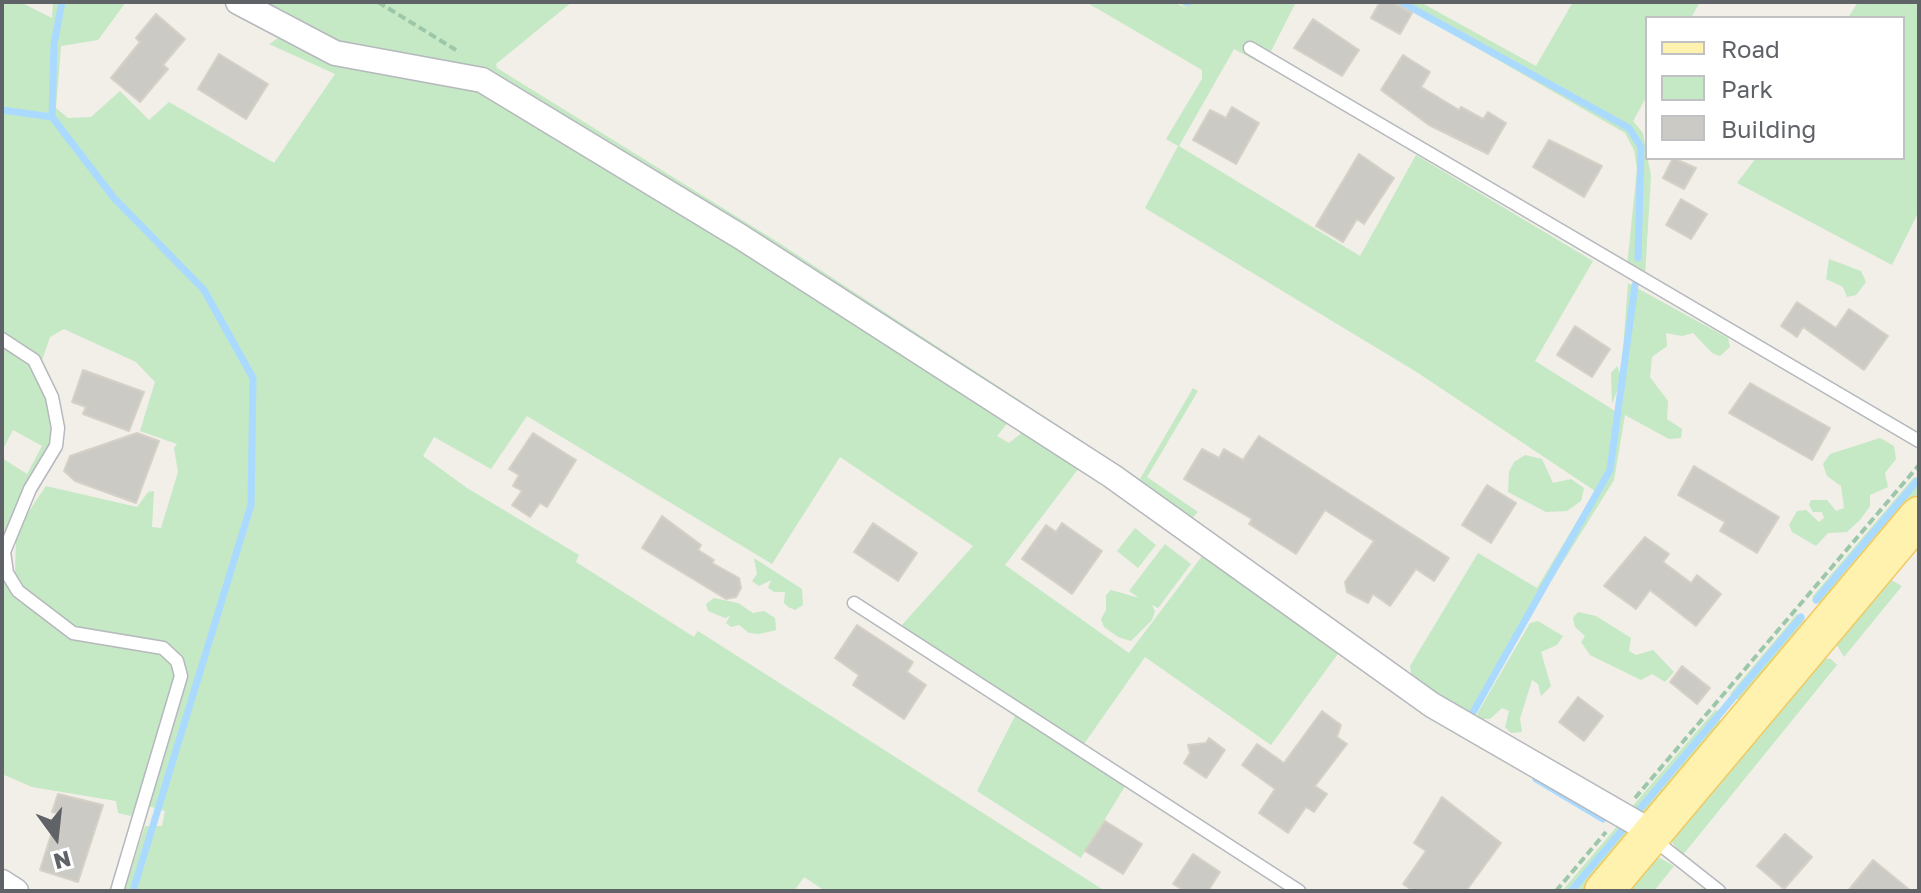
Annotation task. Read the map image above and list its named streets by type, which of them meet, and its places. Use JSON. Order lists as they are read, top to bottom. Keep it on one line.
{"legend":["Road","Park","Building"],"north":"bottom"}
